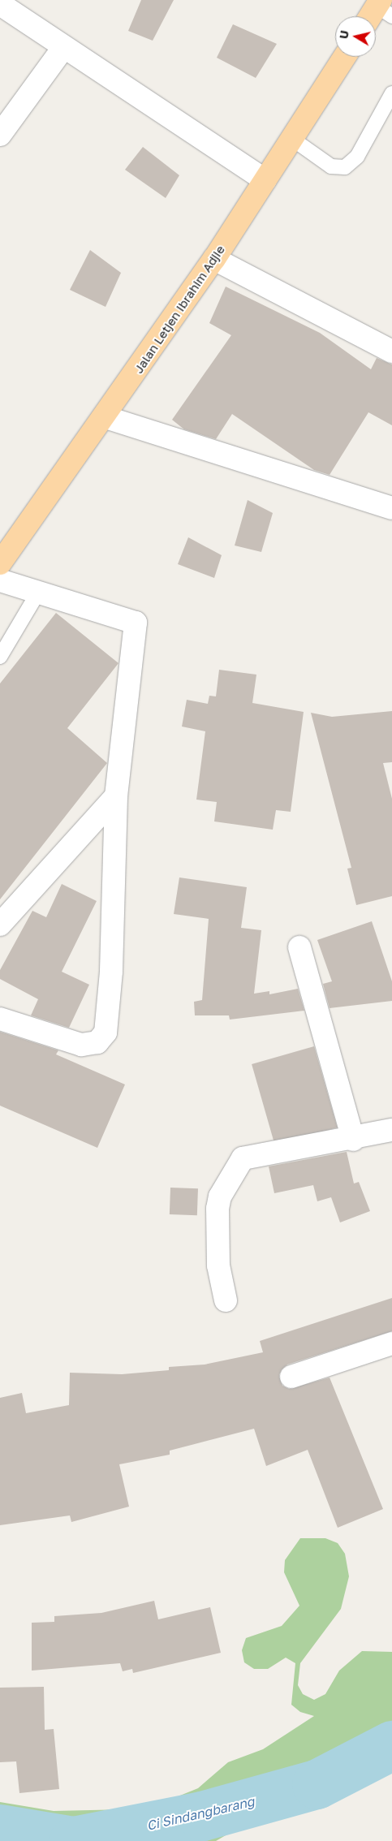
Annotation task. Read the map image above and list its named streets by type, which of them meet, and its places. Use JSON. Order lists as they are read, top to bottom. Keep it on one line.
{"streets":{"main road":["Jalan Letjen Ibrahim Adjie"]},"water":["Ci Sindangbarang"],"north":"left"}
